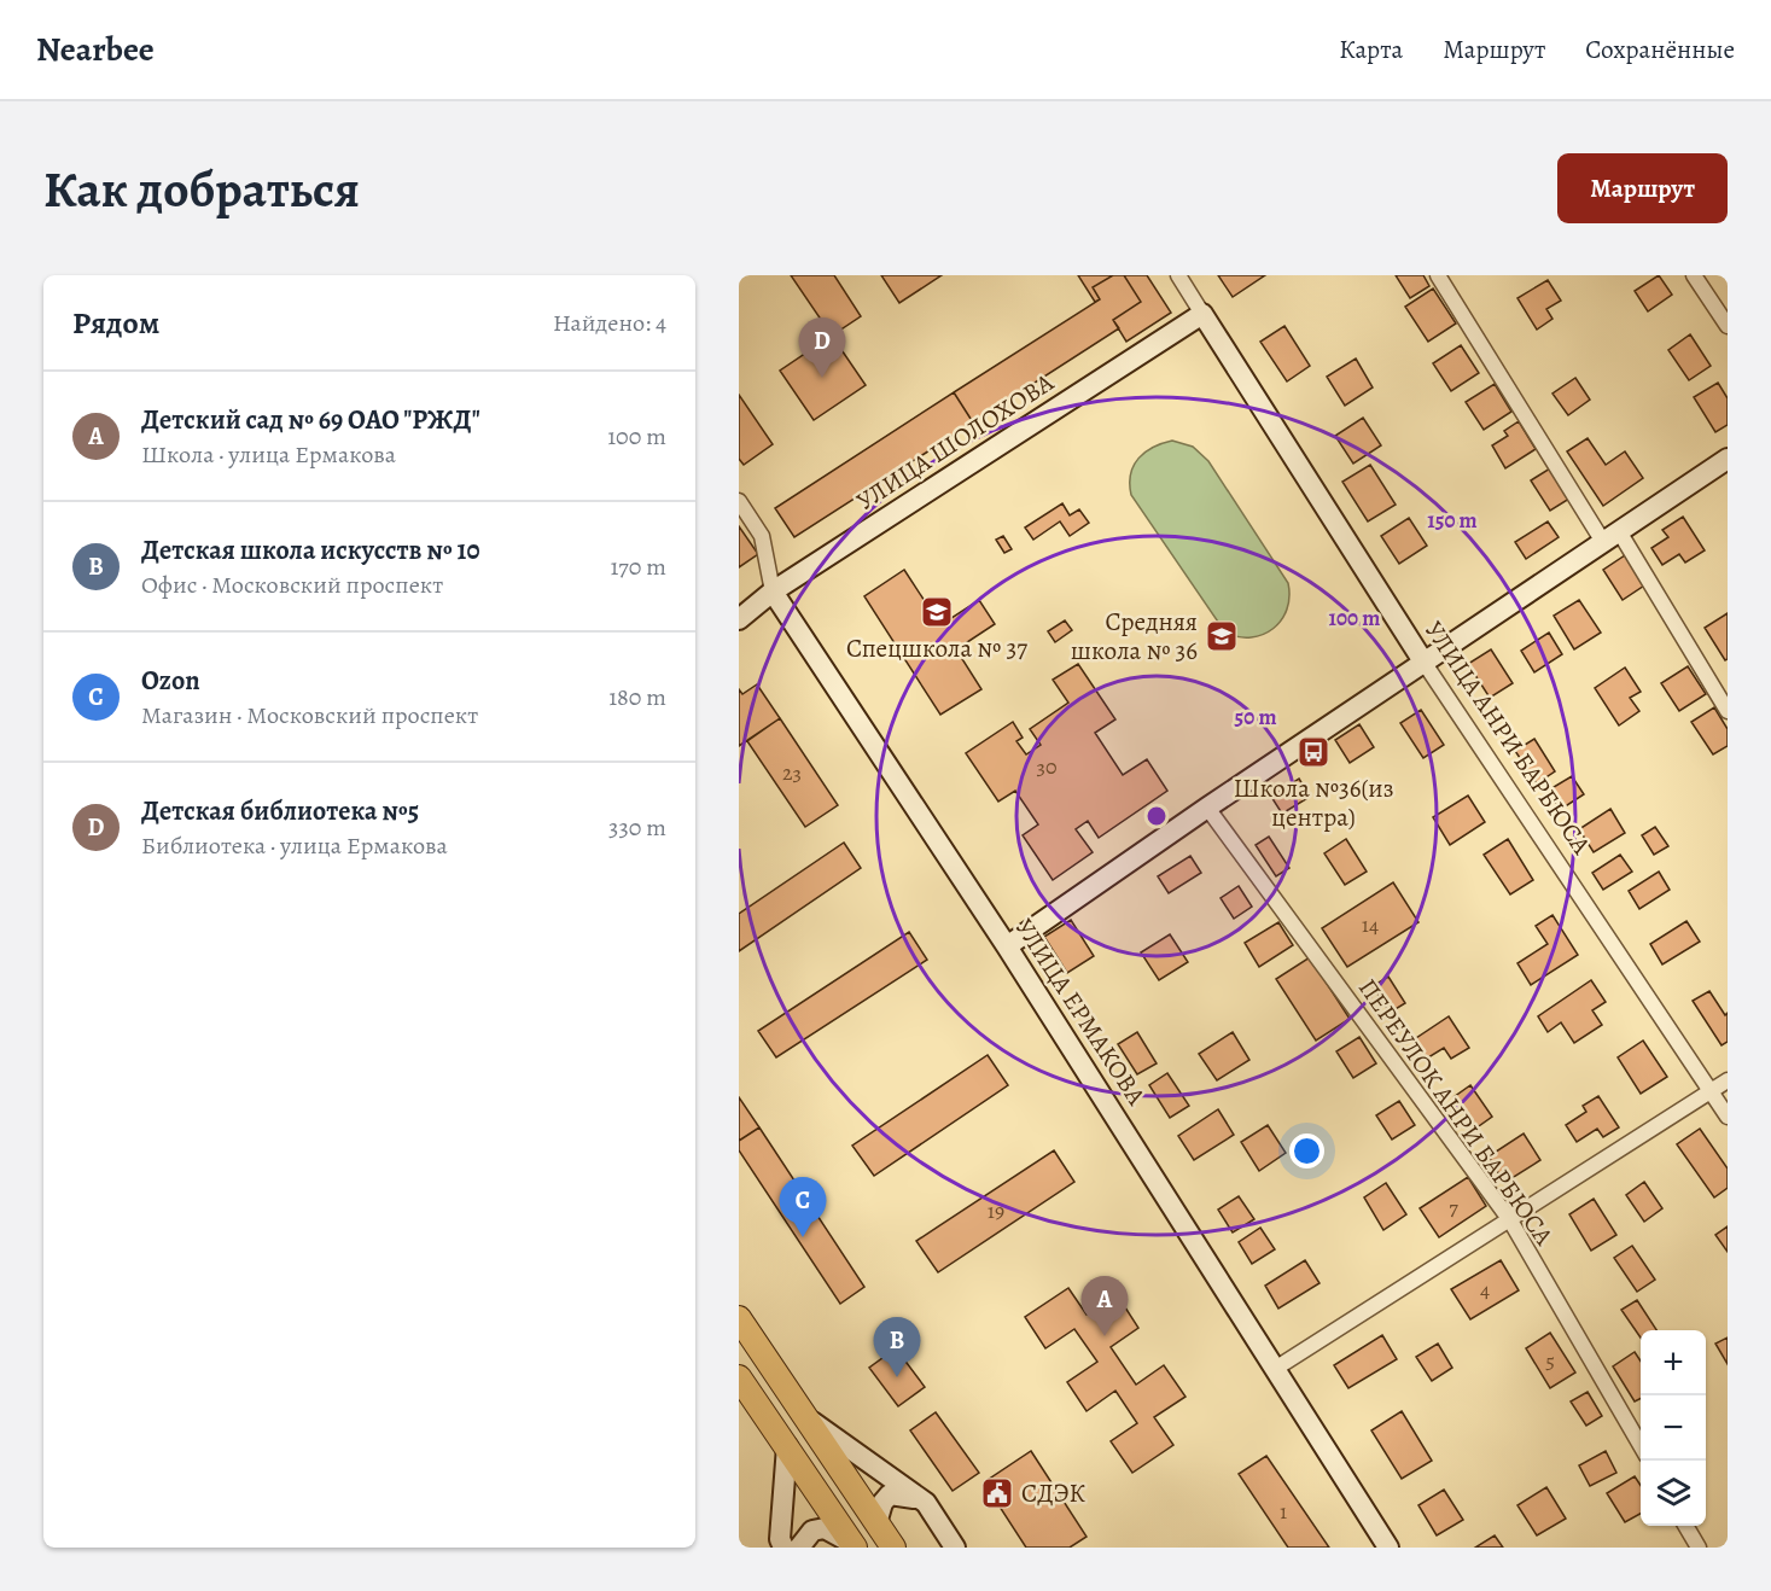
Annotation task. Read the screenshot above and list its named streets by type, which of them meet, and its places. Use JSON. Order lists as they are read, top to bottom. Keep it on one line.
{"streets":{"street":["УЛИЦА ШОЛОХОВА","УЛИЦА АНРИ БАРБЮСА","УЛИЦА ЕРМАКОВА","ПЕРЕУЛОК АНРИ БАРБЮСА"]},"crossings":[["УЛИЦА ШОЛОХОВА","УЛИЦА АНРИ БАРБЮСА"],["УЛИЦА ШОЛОХОВА","УЛИЦА ЕРМАКОВА"]],"places":{"school or university":["Спецшкола № 37","Средняя школа № 36"],"bus stop":["Школа №36(из центра)"],"public building":["СДЭК"]},"house_numbers":["30","23","14","7","19","4","5","1"],"page":{"header":"Nearbee","nav":["Карта","Маршрут","Сохранённые"],"buttons":"Маршрут","title":"Как добраться","heading":["Рядом","Найдено: 4"],"pins":["D","C","A","B"],"list":[{"mark":"A","name":"Детский сад № 69 ОАО \"РЖД\"","note":"Школа · улица Ермакова","value":"100 m"},{"mark":"B","name":"Детская школа искусств № 10","note":"Офис · Московский проспект","value":"170 m"},{"mark":"C","name":"Ozon","note":"Магазин · Московский проспект","value":"180 m"},{"mark":"D","name":"Детская библиотека №5","note":"Библиотека · улица Ермакова","value":"330 m"}],"map_buttons":["+","−"]},"rings":["150 m","100 m","50 m"]}
